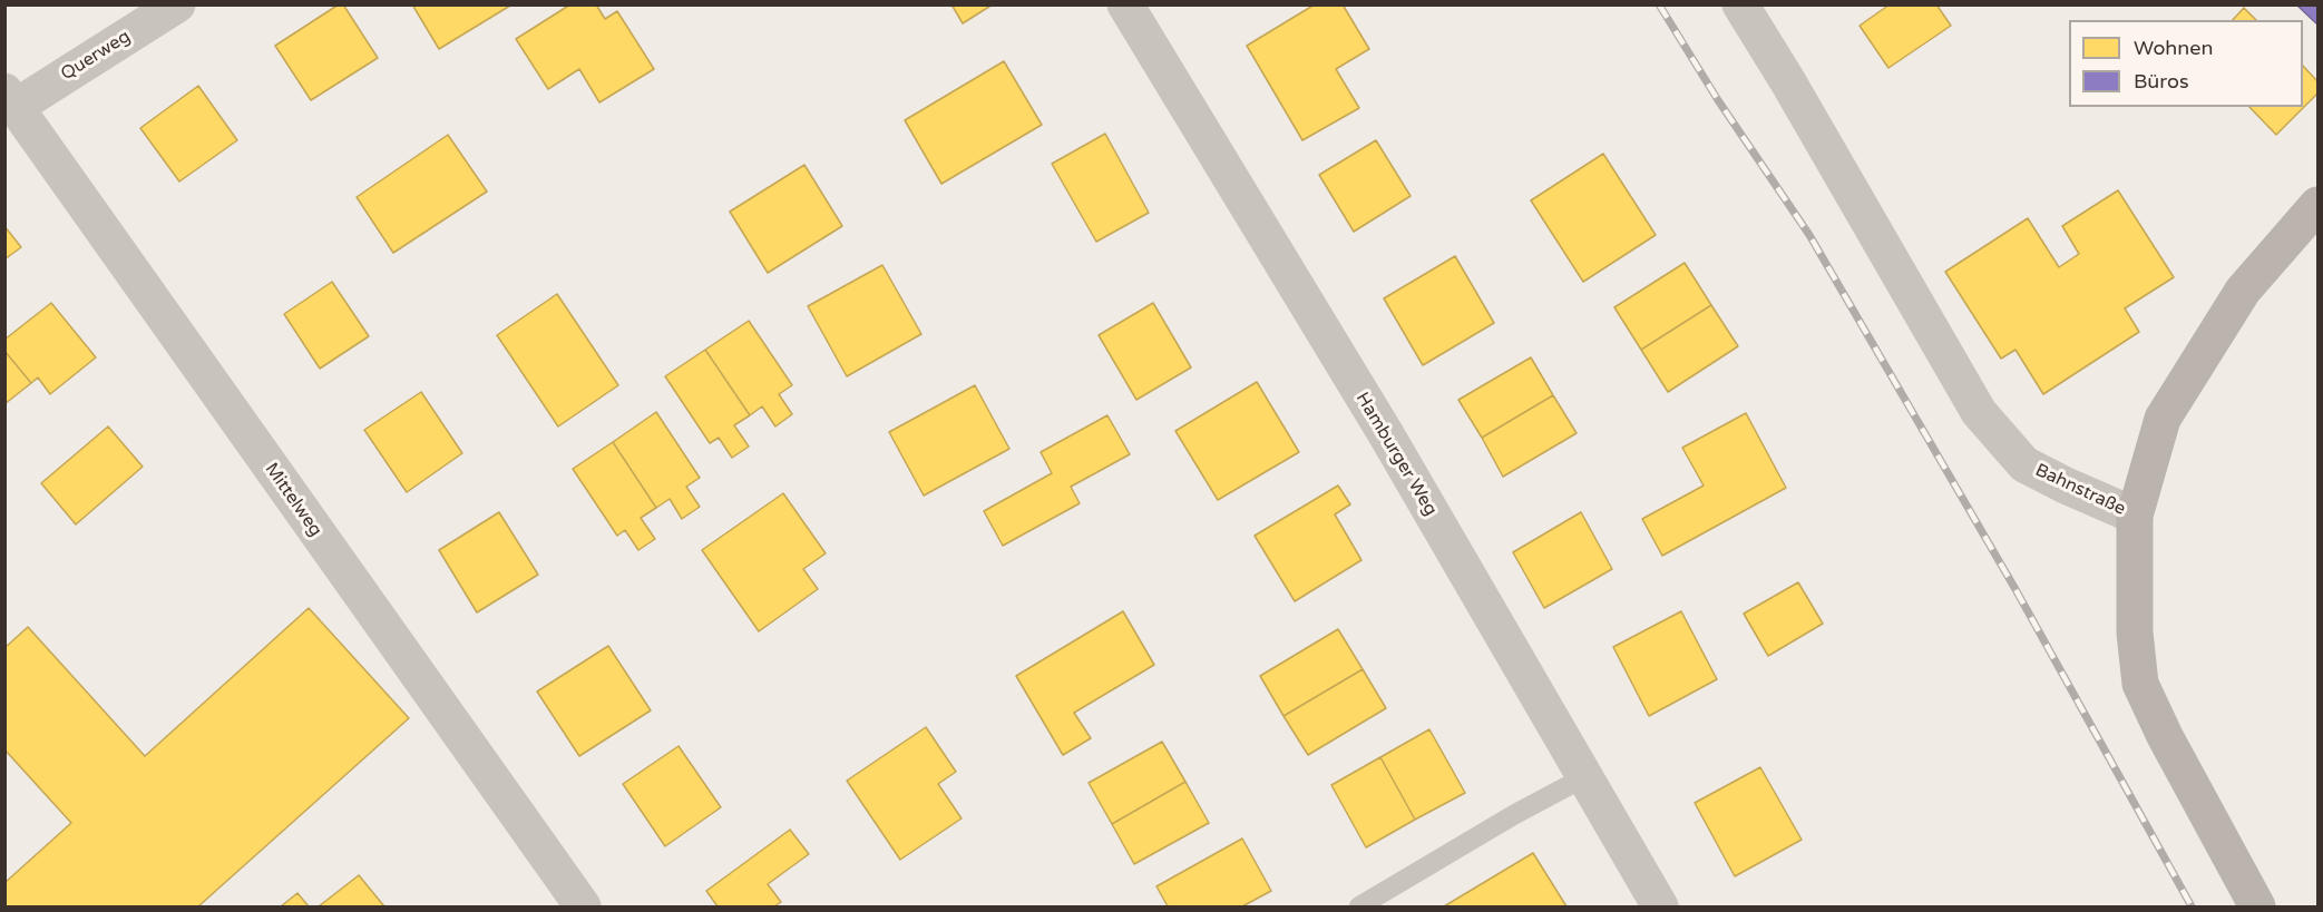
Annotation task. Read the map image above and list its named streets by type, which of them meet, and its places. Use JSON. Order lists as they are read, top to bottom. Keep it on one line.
{"streets":{"main road":["Bahnstraße"],"street":["Querweg","Hamburger Weg","Mittelweg"]},"crossings":[["Querweg","Mittelweg"]],"legend":["Wohnen","Büros"]}
